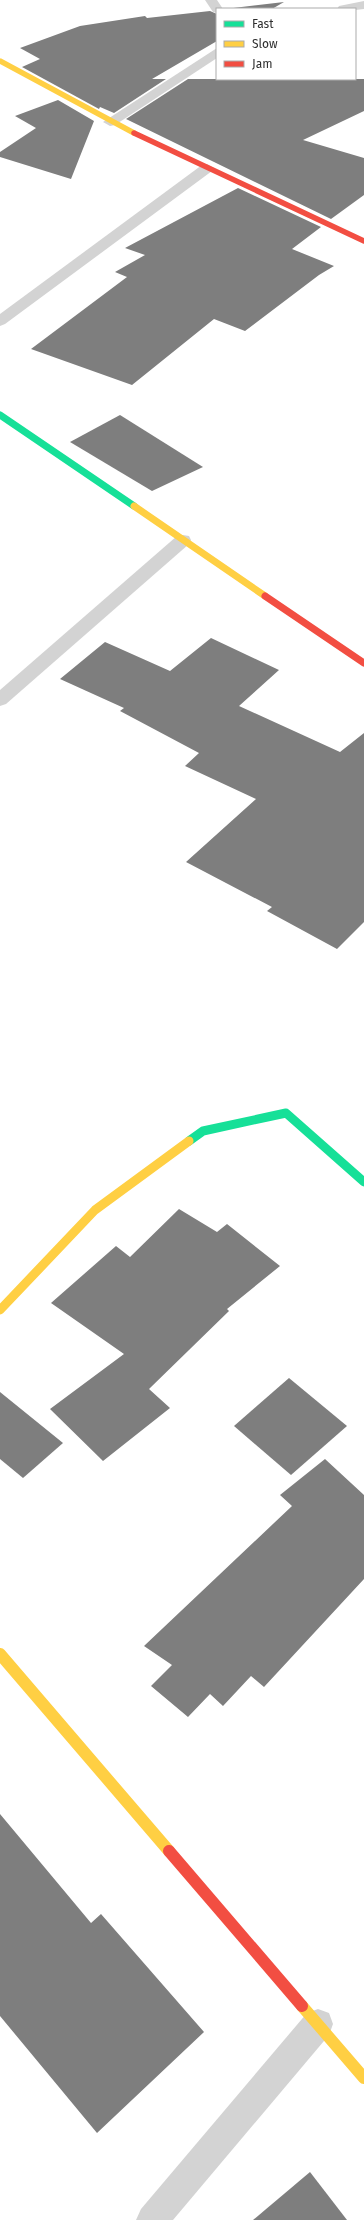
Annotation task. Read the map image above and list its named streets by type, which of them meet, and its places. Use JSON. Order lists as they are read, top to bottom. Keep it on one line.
{"legend":["Fast","Slow","Jam"]}
